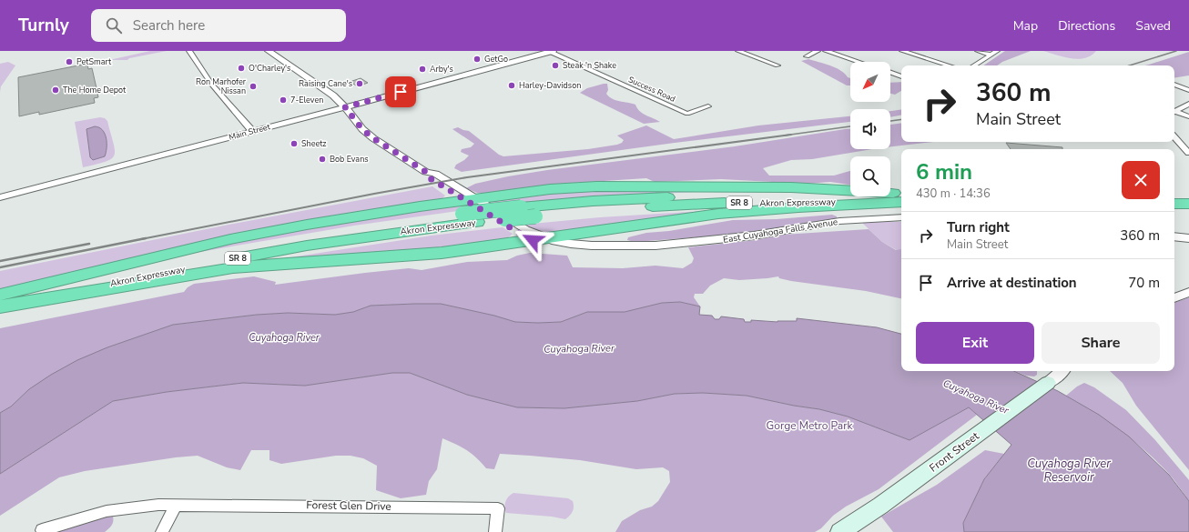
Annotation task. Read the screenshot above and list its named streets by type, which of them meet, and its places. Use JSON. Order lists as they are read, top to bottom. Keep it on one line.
{"streets":{"highway":["Akron Expressway","SR 8"],"main road":["Front Street"],"street":["Success Road","Main Street","East Cuyahoga Falls Avenue","Forest Glen Drive"]},"crossings":[["Success Road","Main Street"],["Akron Expressway","East Cuyahoga Falls Avenue"]],"water":["Cuyahoga River","Cuyahoga River Reservoir"],"parks":["Gorge Metro Park"],"places":["GetGo","PetSmart","Steak 'n Shake","O'Charley's","Arby's","Raising Cane's","Harley-Davidson","Ron Marhofer Nissan","The Home Depot","7-Eleven","Sheetz","Bob Evans"],"north":"bottom left","page":{"header":"Turnly","search":"Search here","nav":["Map","Directions","Saved"],"turn":["360 m","Main Street"],"heading":["6 min","430 m · 14:36"],"list":[{"name":"Turn right","note":"Main Street","value":"360 m"},{"name":"Arrive at destination","value":"70 m"}],"buttons":["Exit","Share"]}}
